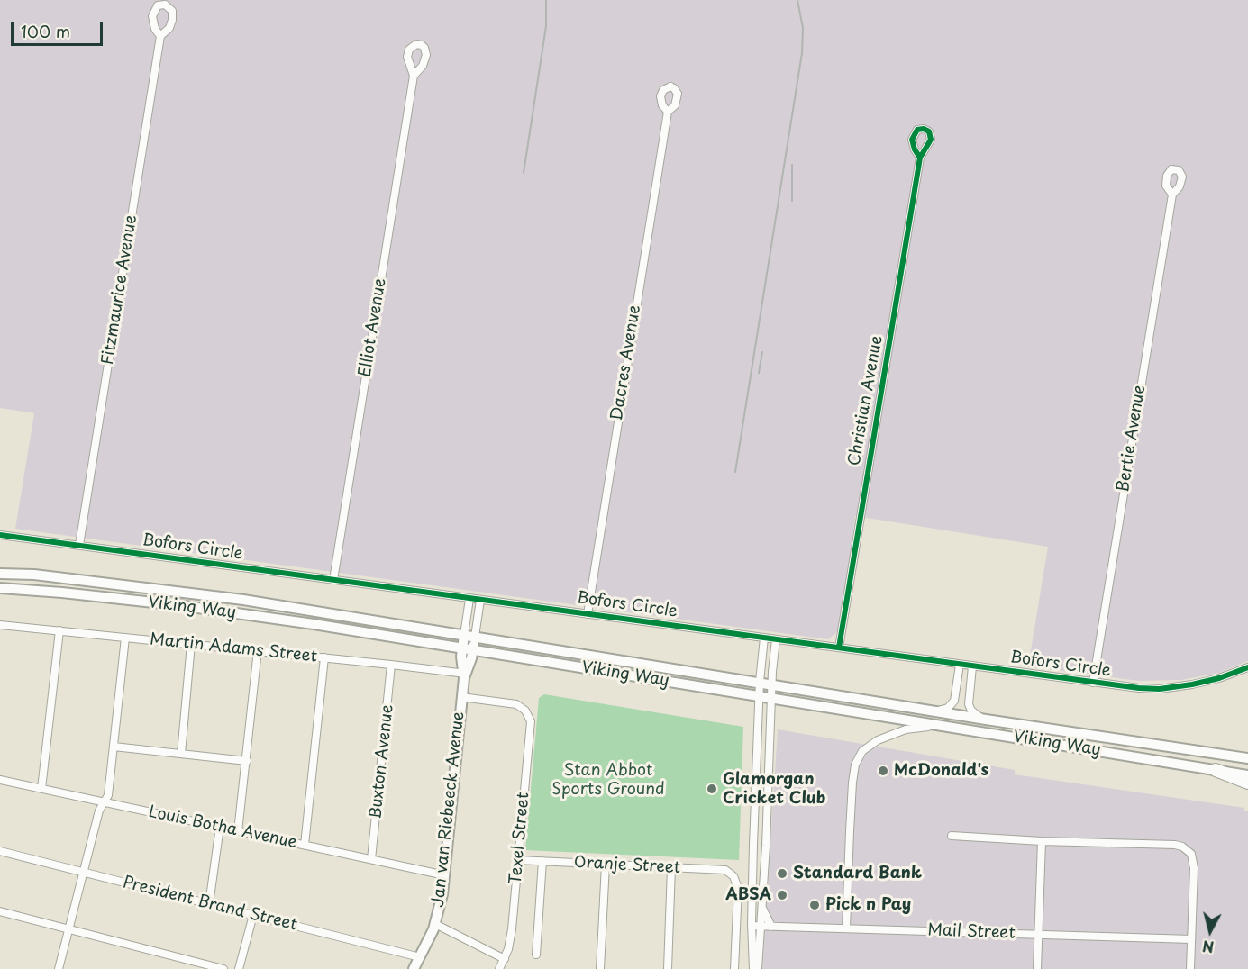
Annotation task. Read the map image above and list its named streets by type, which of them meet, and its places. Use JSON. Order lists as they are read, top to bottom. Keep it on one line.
{"streets":{"main road":["Viking Way","Jan van Riebeeck Avenue"],"street":["Fitzmaurice Avenue","Elliot Avenue","Dacres Avenue","Christian Avenue","Bertie Avenue","Bofors Circle","Martin Adams Street","Buxton Avenue","Louis Botha Avenue","Texel Street","Oranje Street","President Brand Street","Mail Street"]},"crossings":[["Fitzmaurice Avenue","Bofors Circle"],["Elliot Avenue","Bofors Circle"],["Dacres Avenue","Bofors Circle"],["Christian Avenue","Bofors Circle"],["Bertie Avenue","Bofors Circle"],["Bofors Circle","Jan van Riebeeck Avenue"],["Viking Way","Jan van Riebeeck Avenue"],["Martin Adams Street","Buxton Avenue"],["Martin Adams Street","Jan van Riebeeck Avenue"],["Buxton Avenue","Louis Botha Avenue"],["Jan van Riebeeck Avenue","Louis Botha Avenue"],["Jan van Riebeeck Avenue","Texel Street"],["Jan van Riebeeck Avenue","President Brand Street"],["Texel Street","Oranje Street"]],"parks":["Stan Abbot Sports Ground"],"places":["McDonald's","Glamorgan Cricket Club","Standard Bank","ABSA","Pick n Pay"],"scale_bar":"100 m","north":"bottom"}
